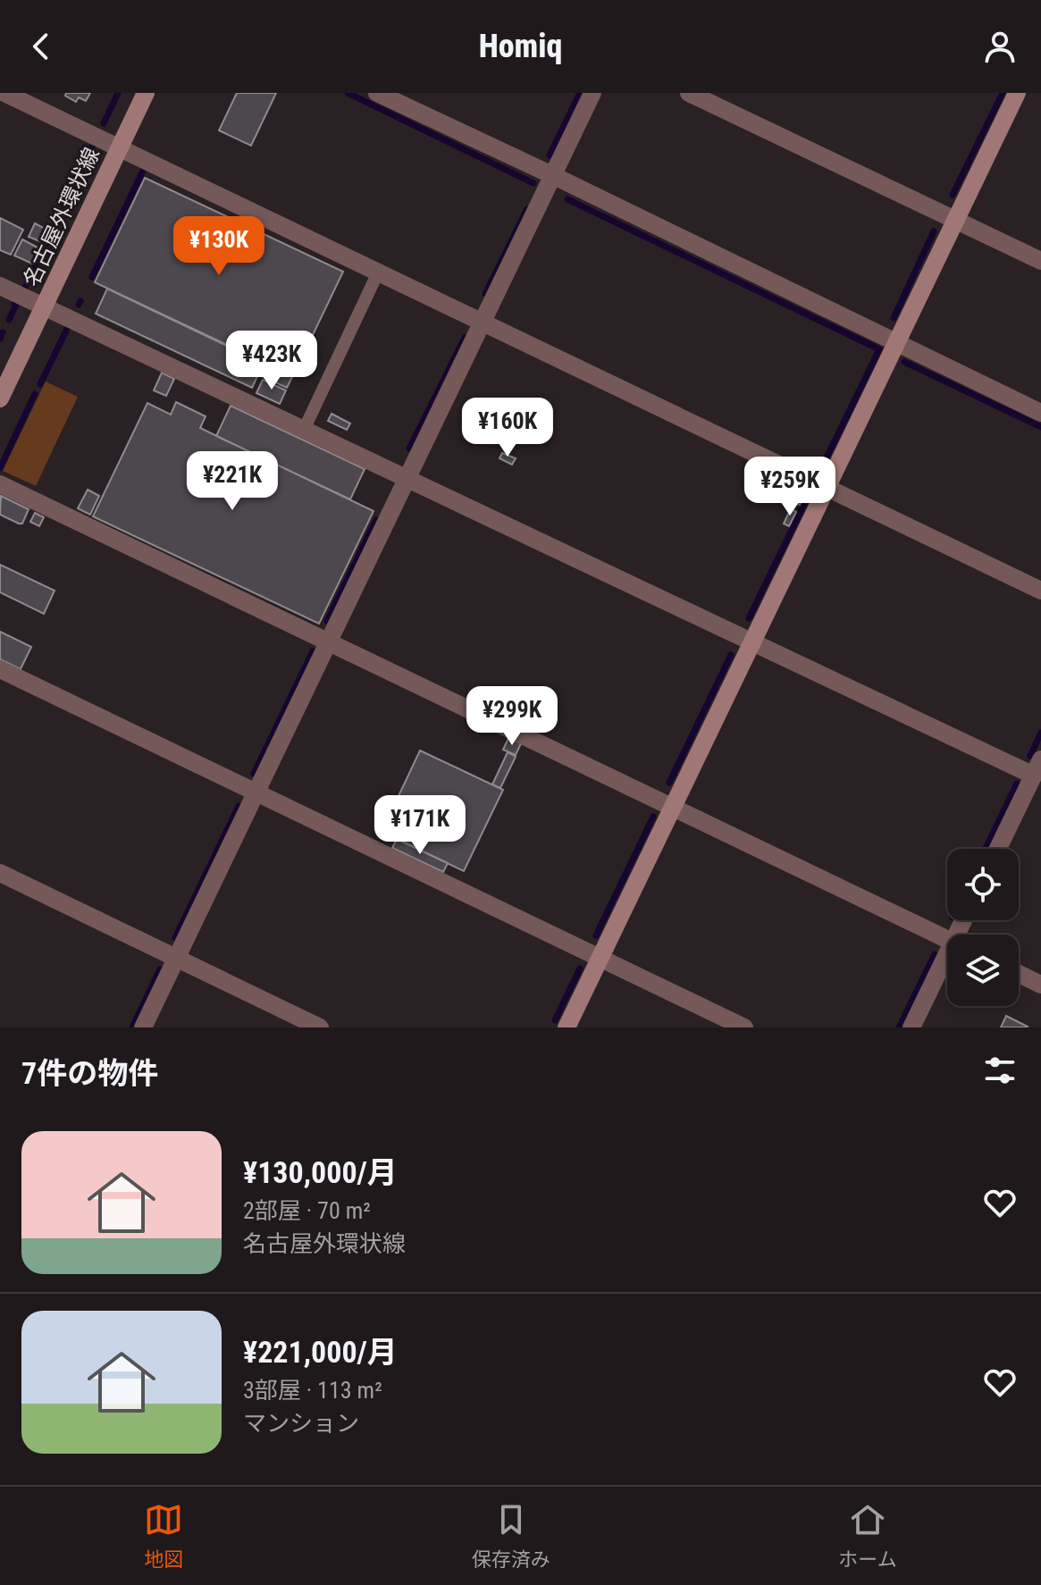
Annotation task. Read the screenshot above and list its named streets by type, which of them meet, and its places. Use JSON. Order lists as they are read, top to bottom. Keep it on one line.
{"streets":{"street":["名古屋外環状線"]},"page":{"header":"Homiq","price":["¥130K","¥423K","¥160K","¥221K","¥259K","¥299K","¥171K"],"heading":"7件の物件","list":[{"name":"¥130,000/月","note":"2部屋 · 70 m² · 名古屋外環状線"},{"name":"¥221,000/月","note":"3部屋 · 113 m² · マンション"}],"tabs":["地図","保存済み","ホーム"]}}
